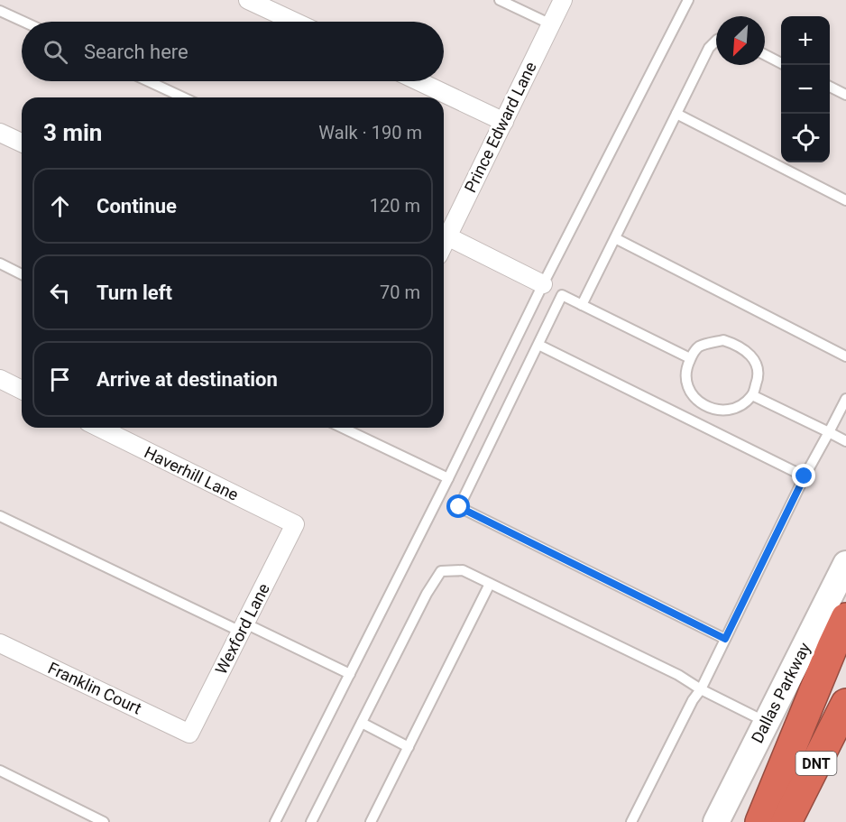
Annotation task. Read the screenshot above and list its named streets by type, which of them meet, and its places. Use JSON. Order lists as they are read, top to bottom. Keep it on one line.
{"streets":{"highway":["DNT"],"main road":["Dallas Parkway"],"street":["Prince Edward Lane","Haverhill Lane","Wexford Lane","Franklin Court"]},"crossings":[["Haverhill Lane","Wexford Lane"],["Wexford Lane","Franklin Court"]],"north":"bottom left","page":{"map_buttons":["+","−"],"search":"Search here","heading":["3 min","Walk · 190 m"],"list":[["Continue","120 m"],["Turn left","70 m"],"Arrive at destination"]}}
